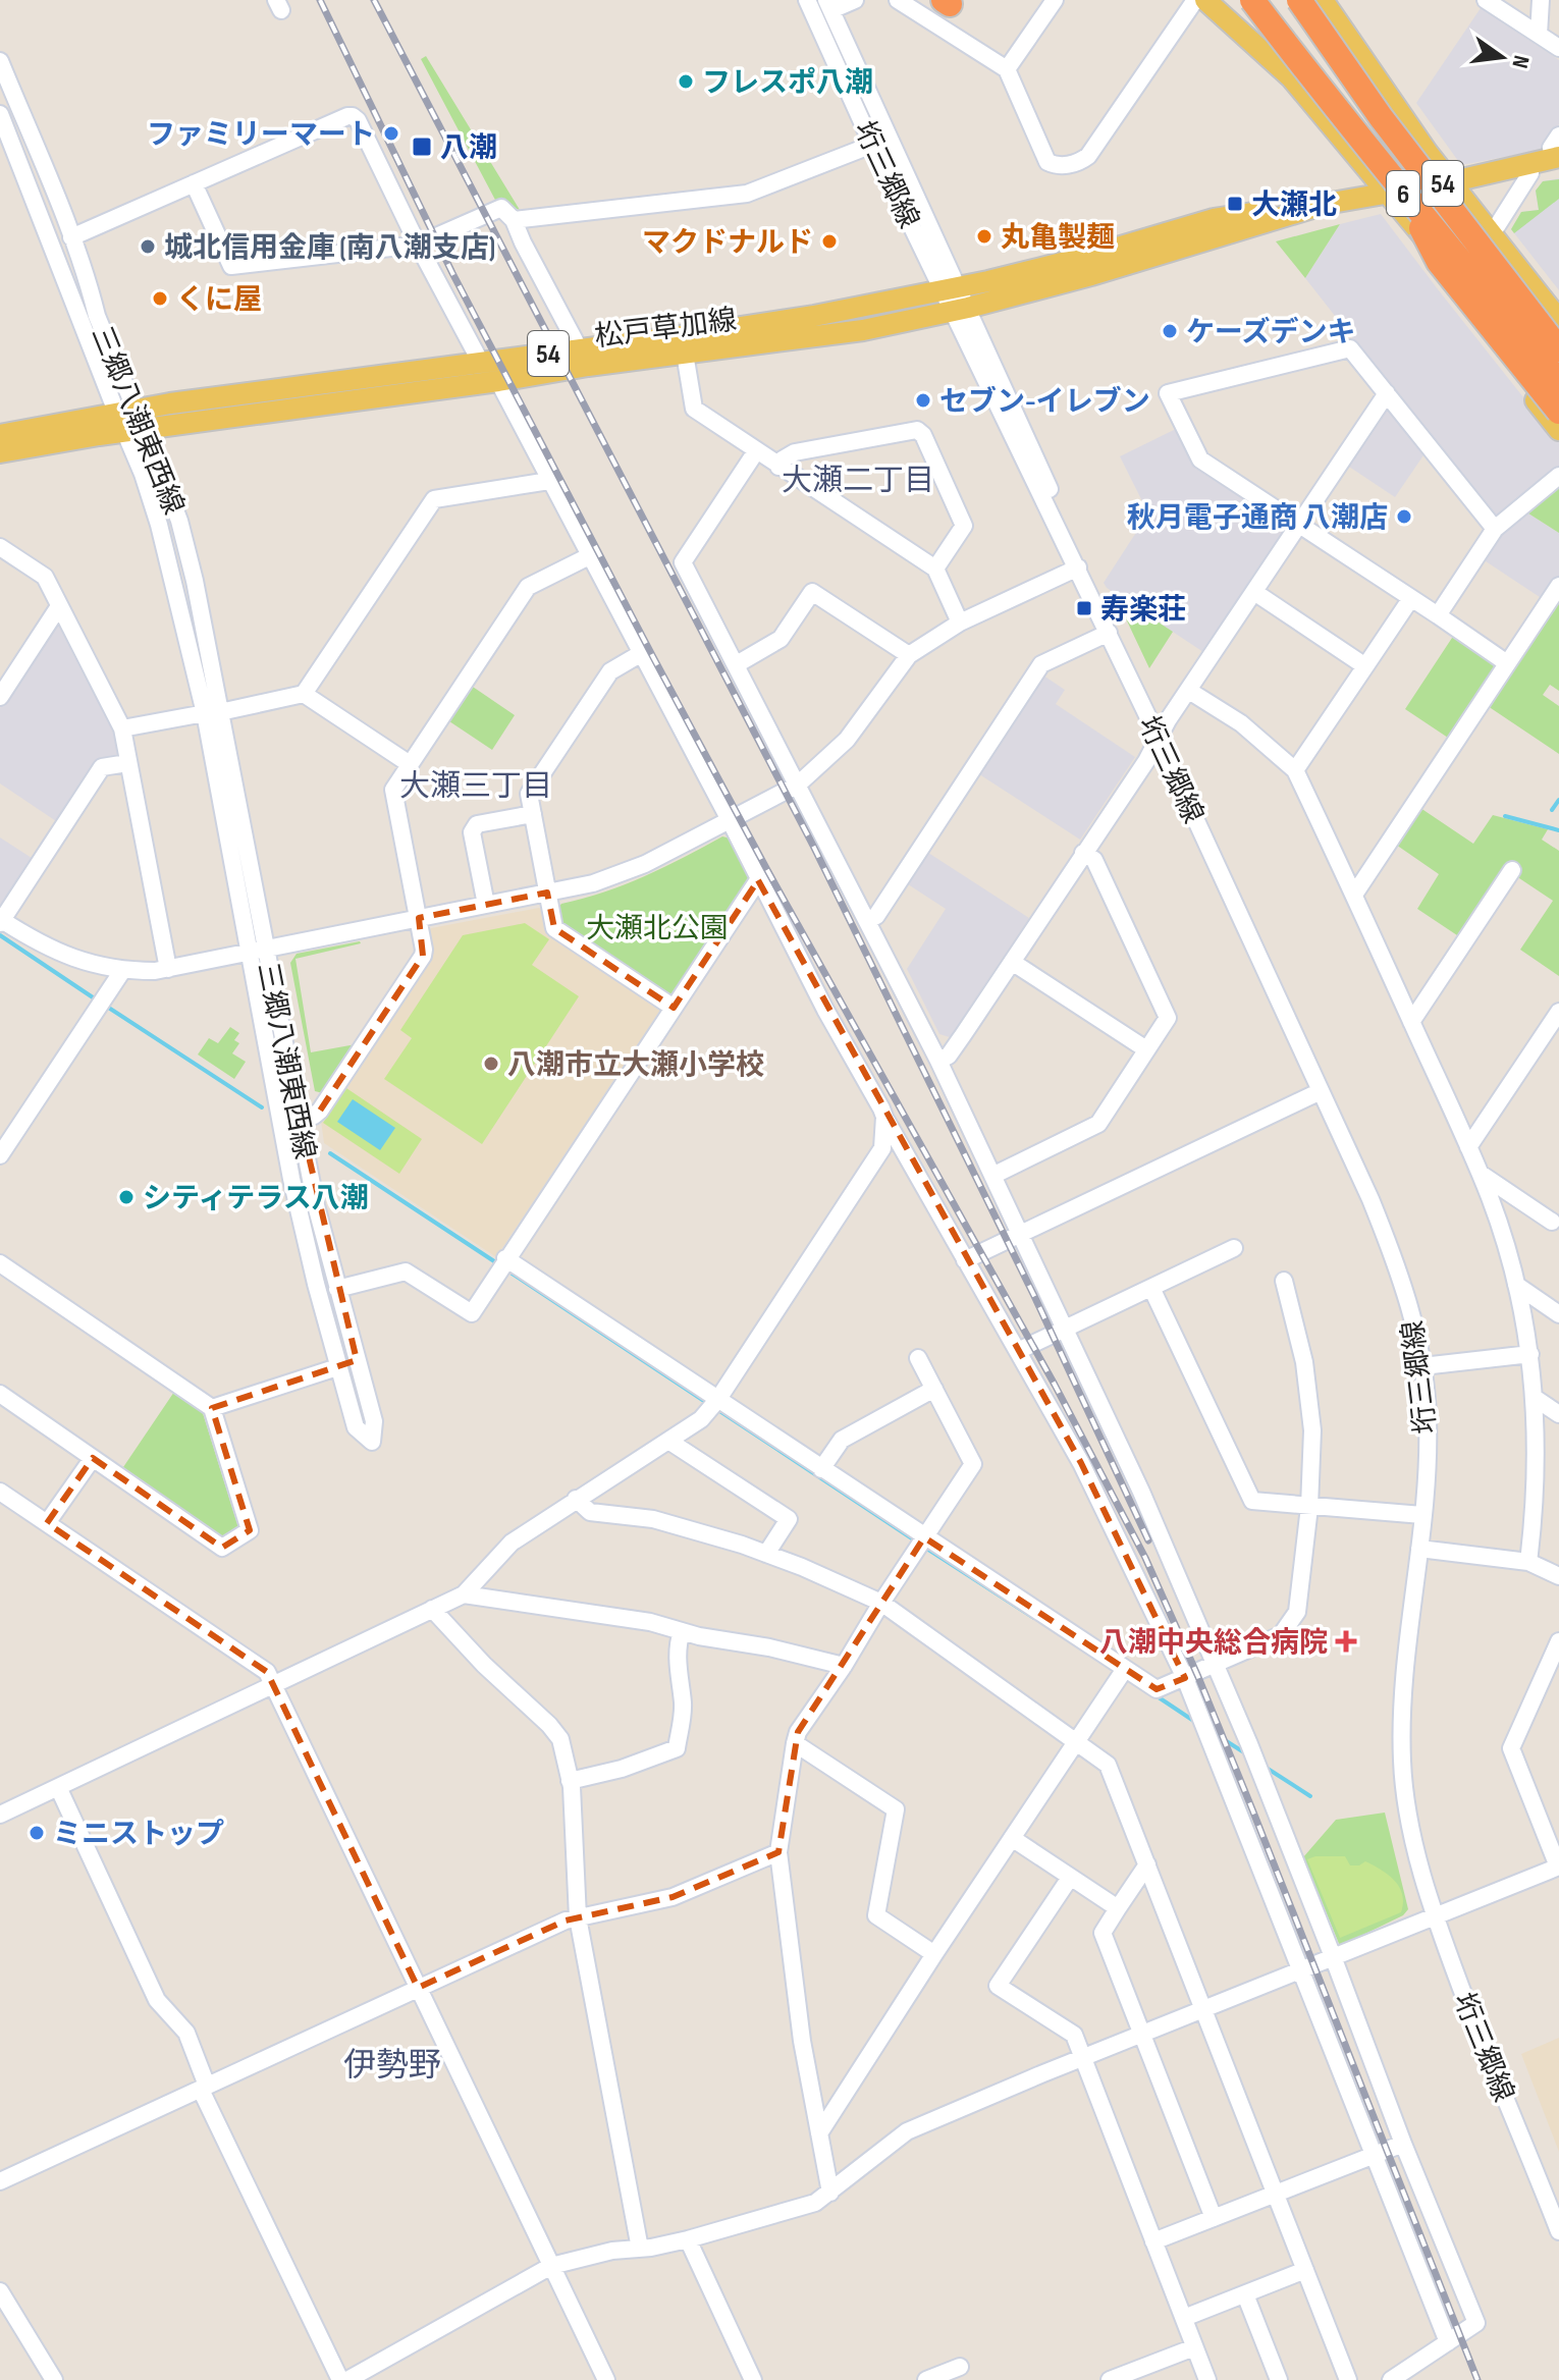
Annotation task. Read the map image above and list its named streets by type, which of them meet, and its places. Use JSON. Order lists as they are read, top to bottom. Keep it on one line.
{"streets":{"highway":["6"],"main road":["54","松戸草加線"],"street":["垳三郷線","三郷八潮東西線"]},"crossings":[["垳三郷線","松戸草加線"],["6","松戸草加線"],["松戸草加線","三郷八潮東西線"]],"districts":["大瀬二丁目","大瀬三丁目","伊勢野"],"parks":["大瀬北公園"],"places":{"other":["フレスポ八潮","ファミリーマート","丸亀製麺","マクドナルド","城北信用金庫 (南八潮支店)","くに屋","ケーズデンキ","セブン-イレブン","秋月電子通商 八潮店","八潮市立大瀬小学校","シティテラス八潮","ミニストップ"],"transit":["八潮","大瀬北","寿楽荘"],"health":["八潮中央総合病院"]},"north":"right"}
